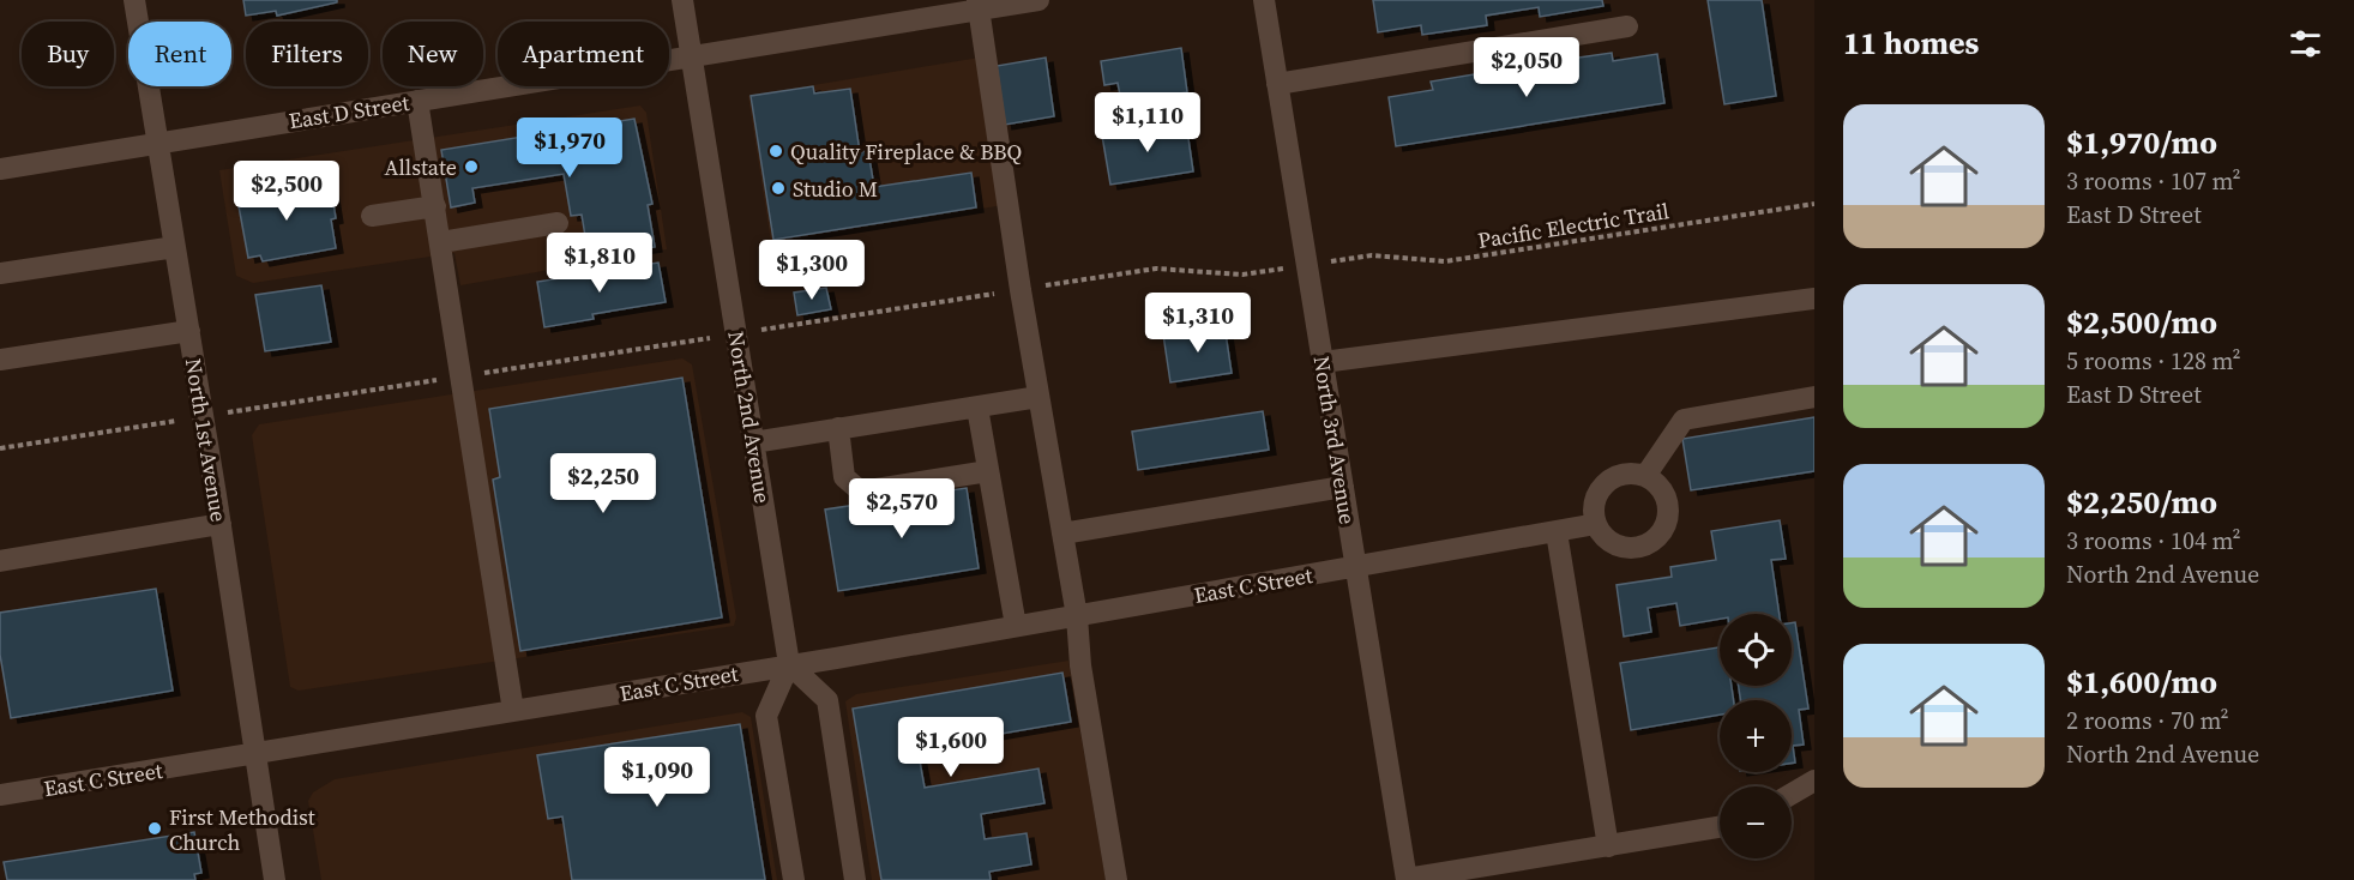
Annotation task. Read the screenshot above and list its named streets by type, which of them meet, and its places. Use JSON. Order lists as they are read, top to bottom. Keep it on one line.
{"streets":{"street":["East D Street","North 2nd Avenue","North 1st Avenue","North 3rd Avenue","East C Street"],"path":["Pacific Electric Trail"]},"crossings":[["East D Street","North 2nd Avenue"],["East D Street","North 1st Avenue"],["North 2nd Avenue","East C Street"],["North 1st Avenue","East C Street"],["North 3rd Avenue","East C Street"]],"places":["Quality Fireplace & BBQ","Allstate","Studio M","First Methodist Church"],"page":{"heading":"11 homes","chip":["Buy","Rent","Filters","New","Apartment"],"price":["$2,050","$1,110","$1,970","$2,500","$1,810","$1,300","$1,310","$2,250","$2,570","$1,600","$1,090"],"list":[{"name":"$1,970/mo","note":"3 rooms · 107 m² · East D Street"},{"name":"$2,500/mo","note":"5 rooms · 128 m² · East D Street"},{"name":"$2,250/mo","note":"3 rooms · 104 m² · North 2nd Avenue"},{"name":"$1,600/mo","note":"2 rooms · 70 m² · North 2nd Avenue"}],"map_buttons":["+","−"]}}
